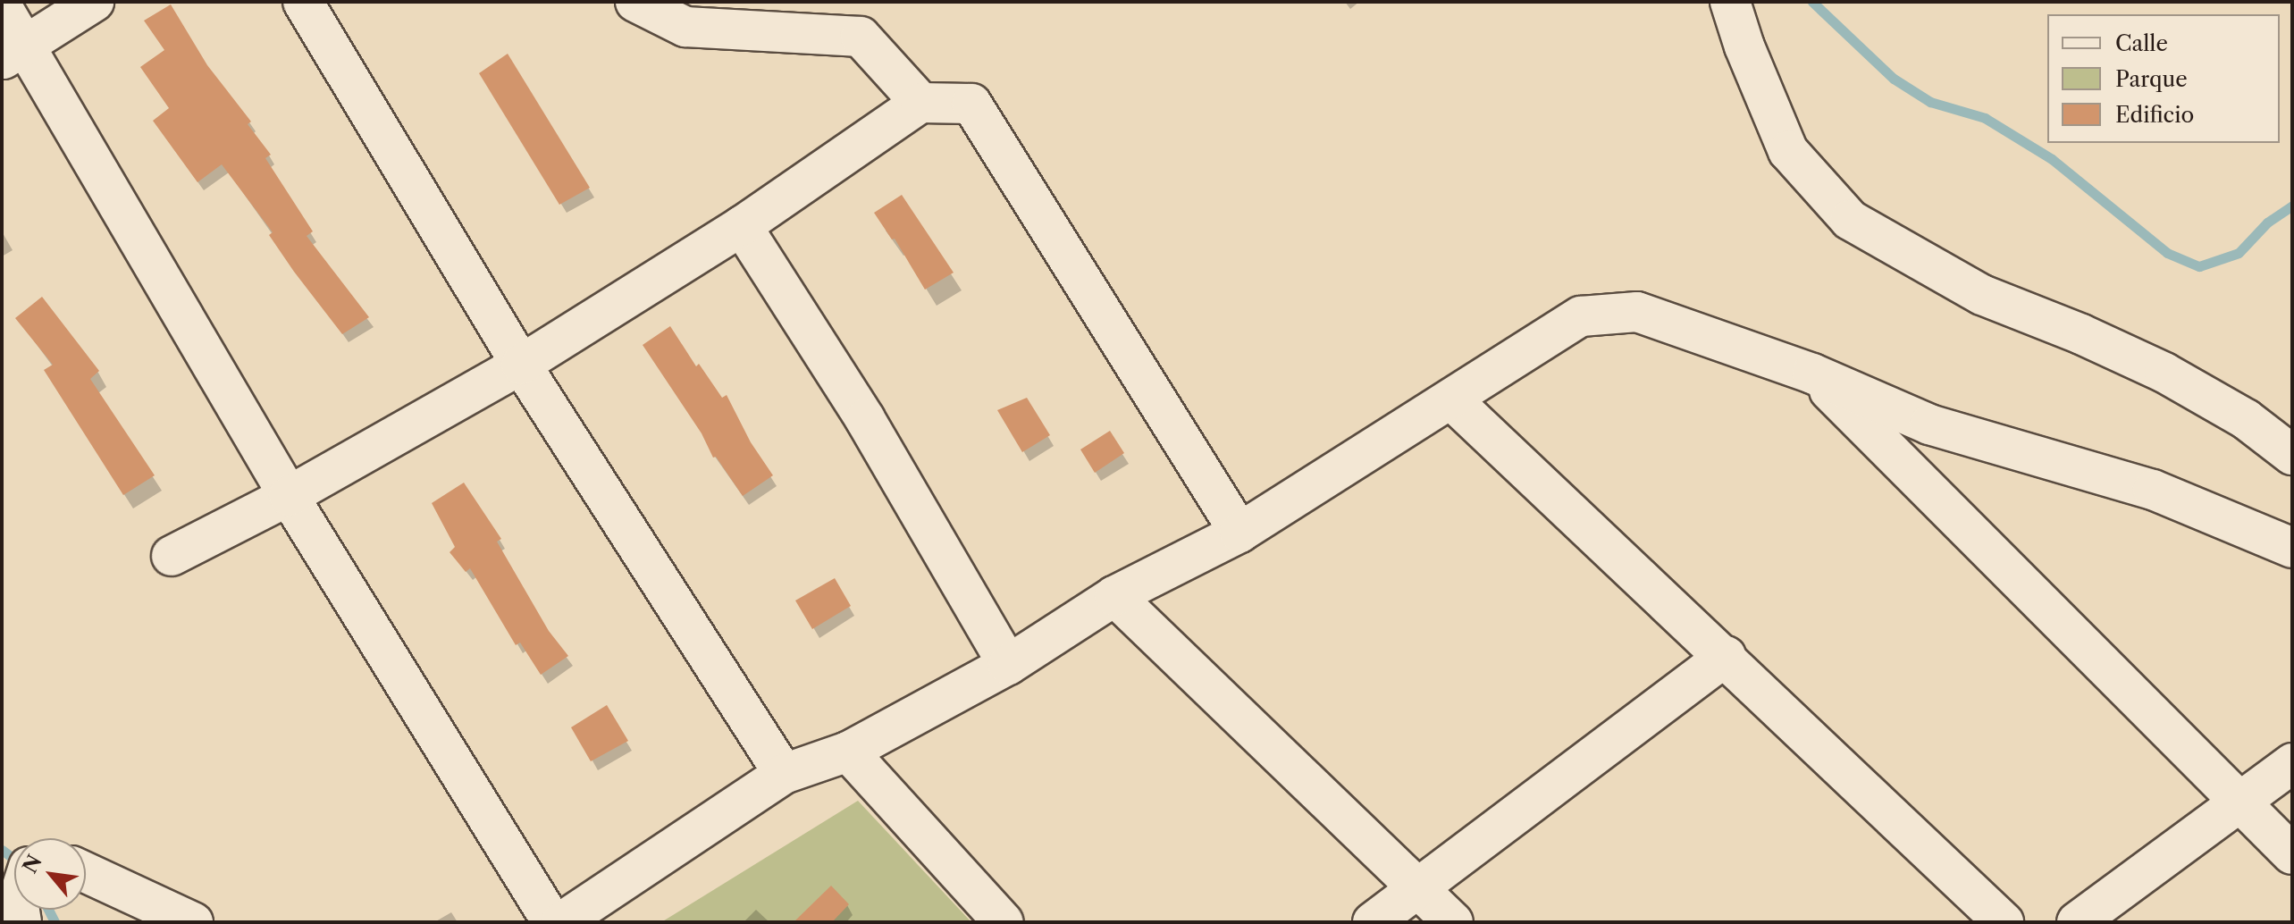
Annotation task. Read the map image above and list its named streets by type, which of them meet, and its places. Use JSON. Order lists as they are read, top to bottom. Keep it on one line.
{"legend":["Calle","Parque","Edificio"],"north":"top left"}
